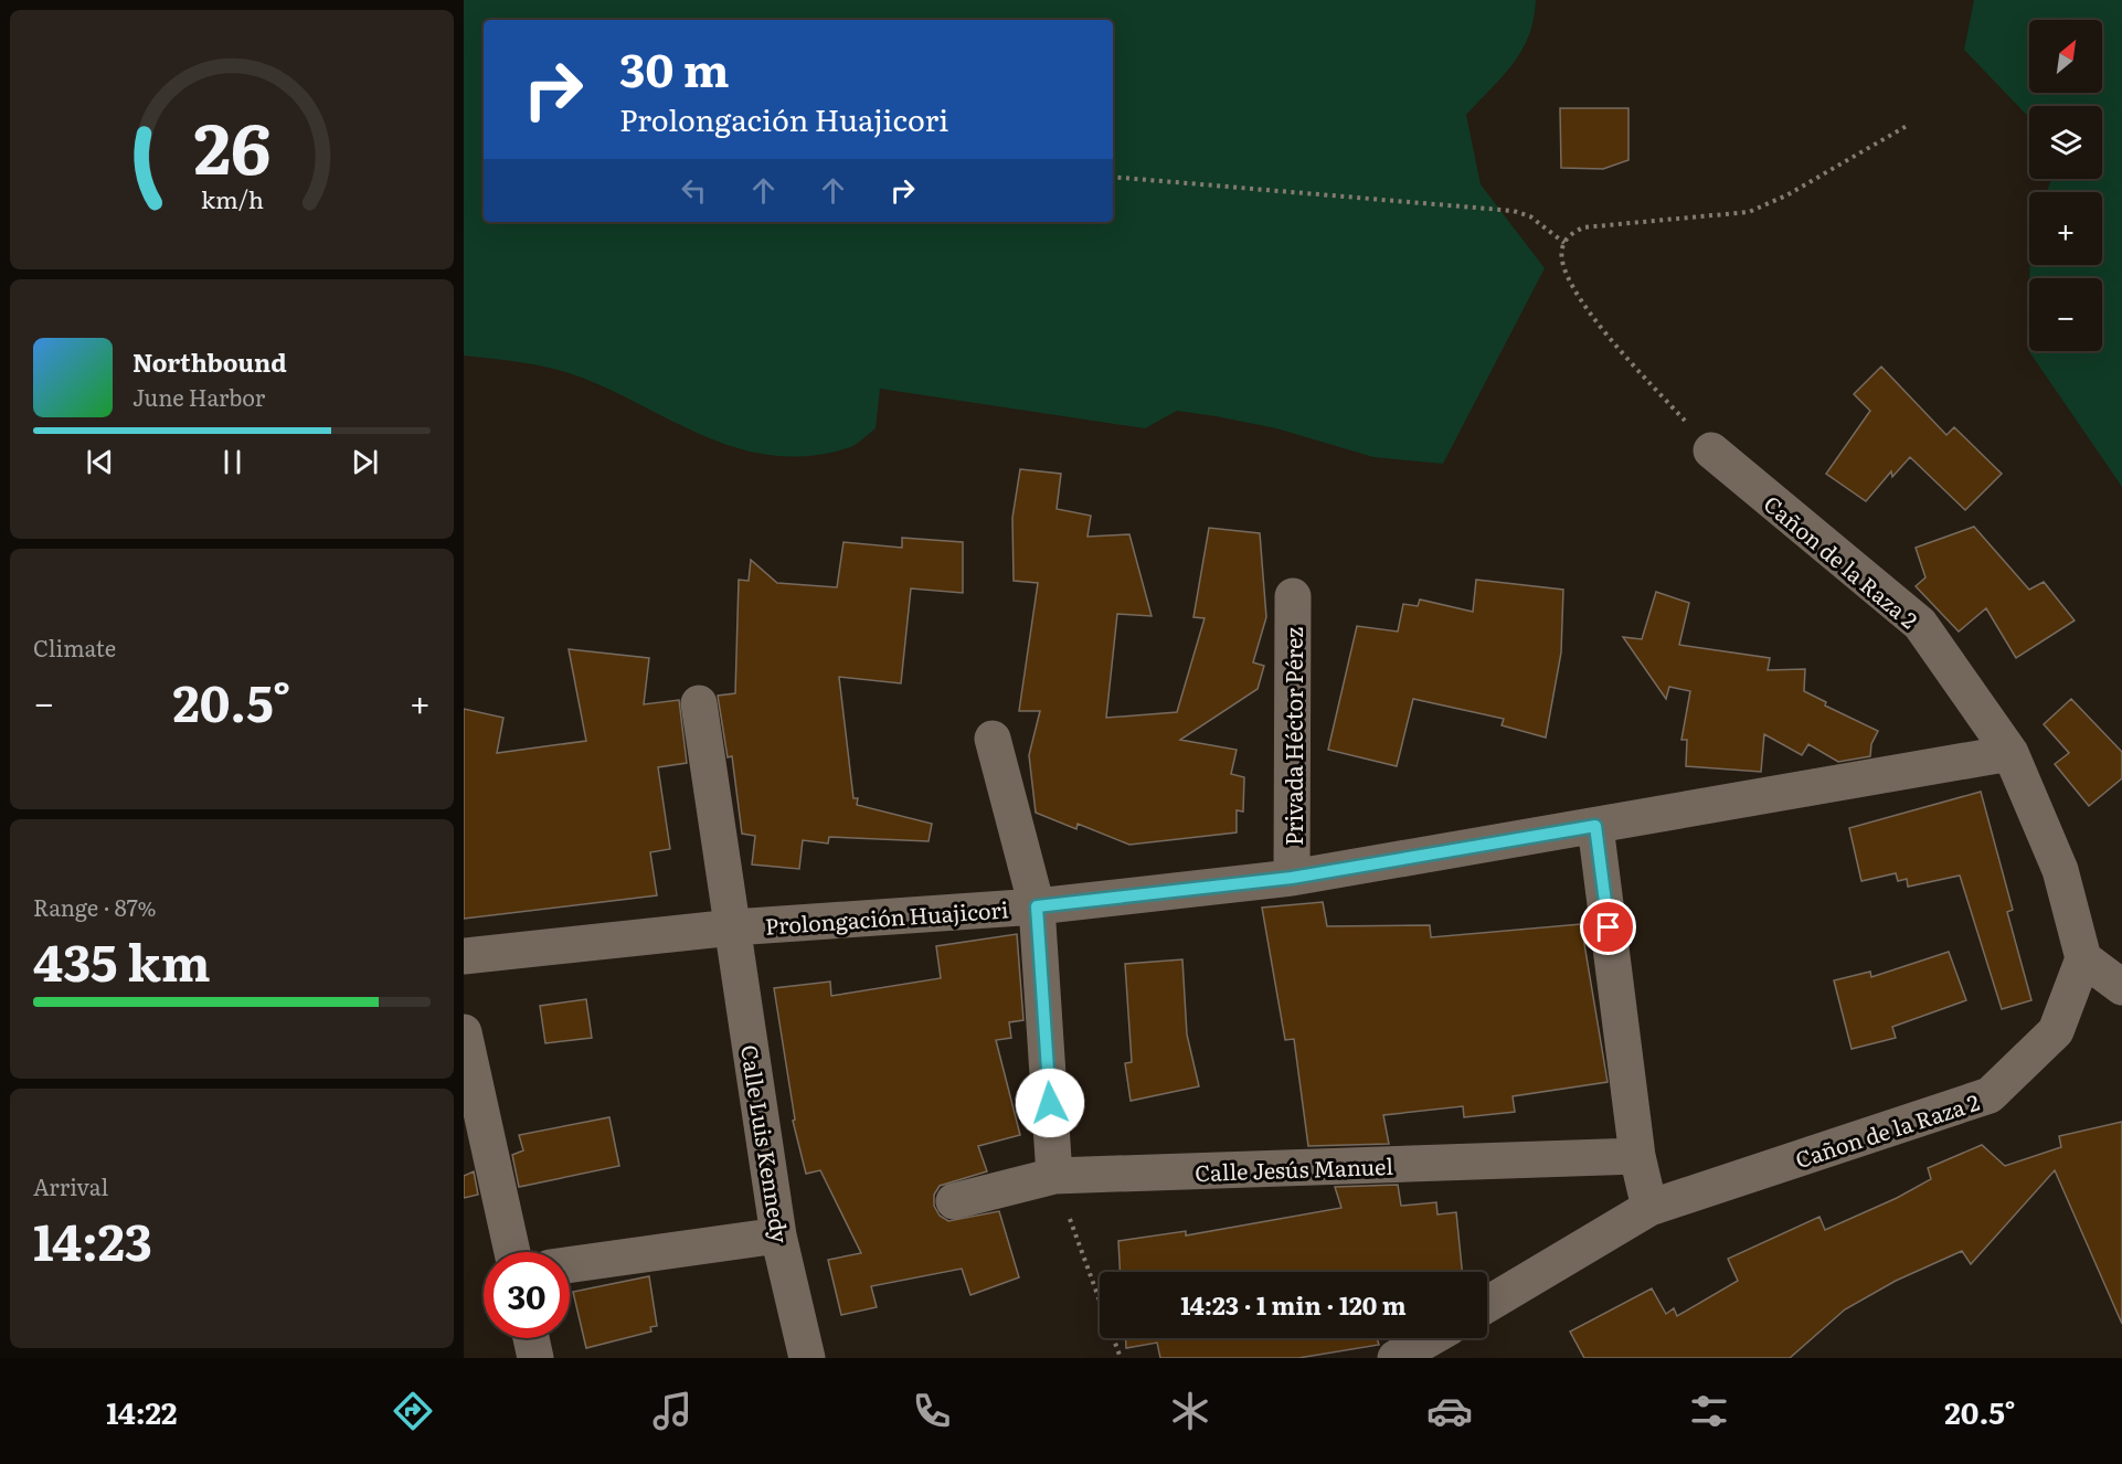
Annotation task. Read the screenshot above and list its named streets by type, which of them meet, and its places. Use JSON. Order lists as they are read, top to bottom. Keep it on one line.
{"streets":{"street":["Cañon de la Raza 2","Privada Héctor Pérez","Prolongación Huajicori","Calle Luis Kennedy","Calle Jesús Manuel"]},"crossings":[["Cañon de la Raza 2","Prolongación Huajicori"],["Privada Héctor Pérez","Prolongación Huajicori"],["Prolongación Huajicori","Calle Luis Kennedy"]],"north":"top right","page":{"map_buttons":["+","−"],"turn":["30 m","Prolongación Huajicori"],"song":["Northbound","June Harbor"],"tile":["Climate",["Range · 87%","435 km"],["Arrival","14:23"]],"heat":["−","20.5°","+"],"limit":"30","trip":"14:23 · 1 min · 120 m","tabs":["14:22","20.5°"],"gauge":["26","km/h"]}}
